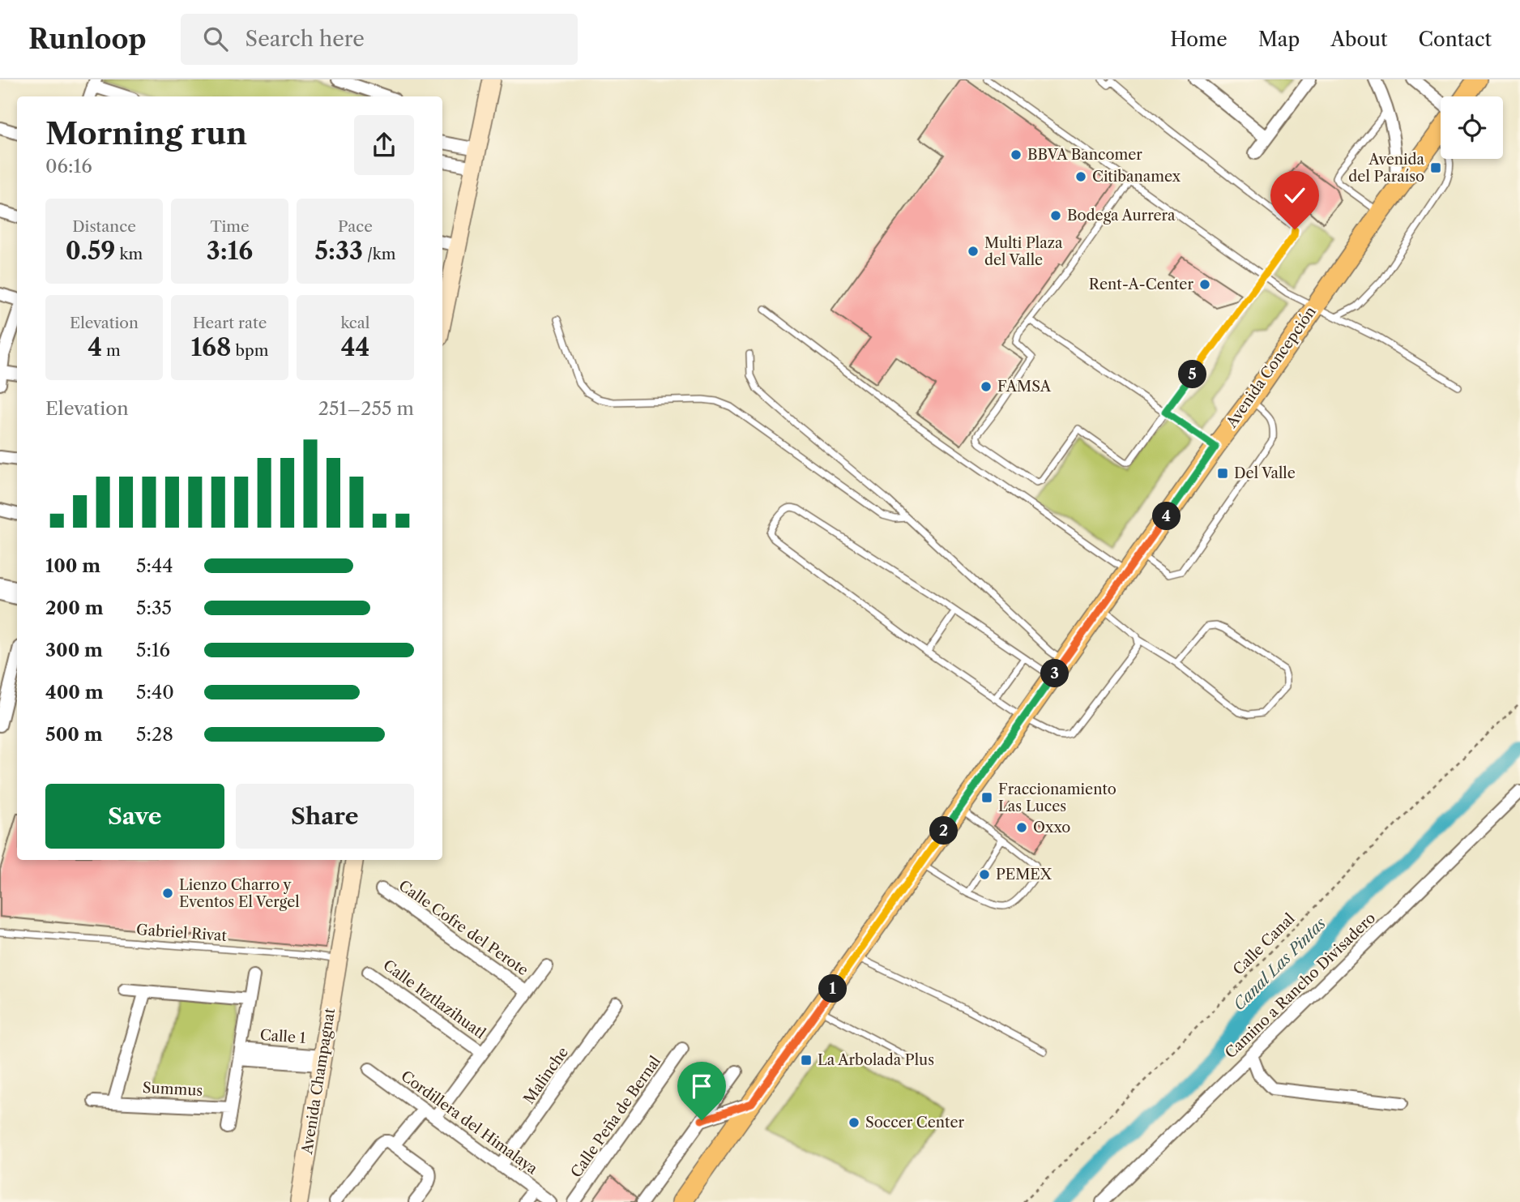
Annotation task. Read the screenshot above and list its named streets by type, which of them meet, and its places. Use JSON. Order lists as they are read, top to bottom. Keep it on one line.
{"streets":{"main road":["Avenida Concepción"],"street":["Calle Cofre del Perote","Camino a Rancho Divisadero","Calle Itztlazihuatl","Calle 1","Malinche","Avenida Champagnat","Summus","Calle Peña de Bernal","Cordillera del Himalaya"],"lane":["Gabriel Rivat"],"path":["Calle Canal"]},"crossings":[["Gabriel Rivat","Avenida Champagnat"],["Calle 1","Avenida Champagnat"],["Malinche","Cordillera del Himalaya"]],"water":["Canal Las Pintas"],"places":{"other":["BBVA Bancomer","Citibanamex","Bodega Aurrera","Multi Plaza del Valle","Rent-A-Center","FAMSA","Oxxo","PEMEX","Lienzo Charro y Eventos El Vergel","Soccer Center"],"transit":["Avenida del Paraíso","Del Valle","Fraccionamiento Las Luces","La Arbolada Plus"]},"page":{"header":"Runloop","search":"Search here","nav":["Home","Map","About","Contact"],"heading":["Morning run","06:16"],"stats":[["Distance","0.59 km"],["Time","3:16"],["Pace","5:33 /km"],["Elevation","4 m"],["Heart rate","168 bpm"],["kcal","44"]],"pins":["5","4","3","2","1"],"chart":["Elevation","251–255 m"],"list":[{"name":"100 m","note":"5:44"},{"name":"200 m","note":"5:35"},{"name":"300 m","note":"5:16"},{"name":"400 m","note":"5:40"},{"name":"500 m","note":"5:28"}],"buttons":["Save","Share"]}}
